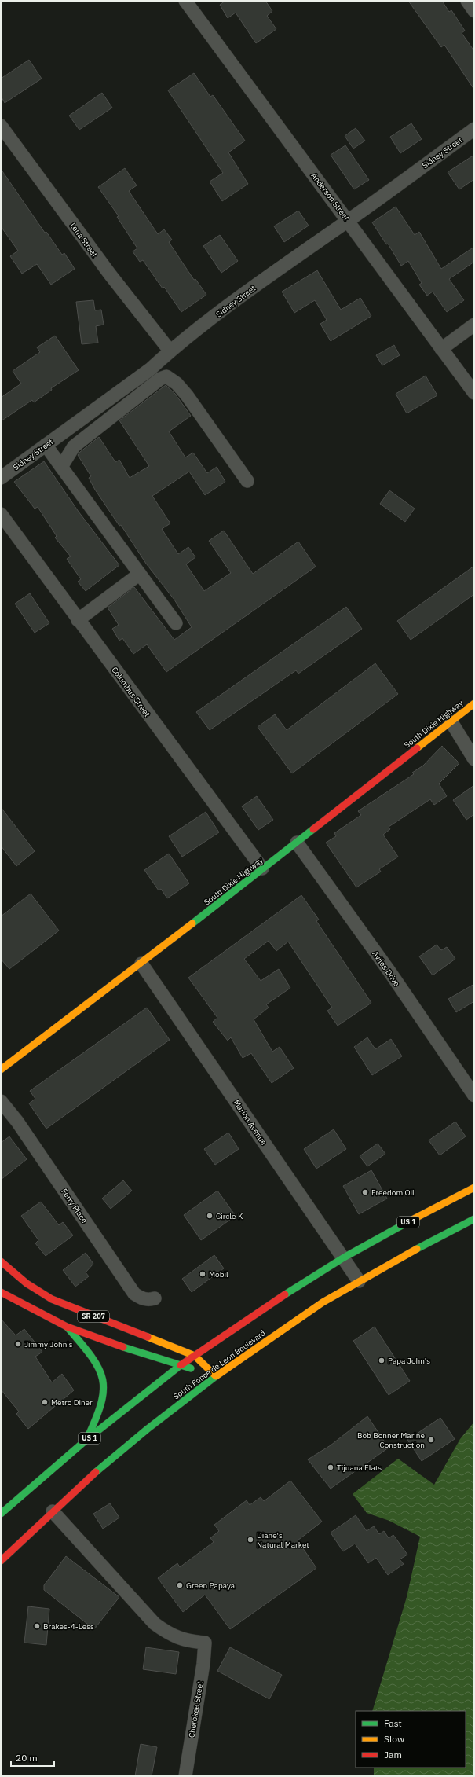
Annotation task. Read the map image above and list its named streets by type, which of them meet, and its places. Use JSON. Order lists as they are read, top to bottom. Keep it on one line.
{"streets":{"main road":["South Dixie Highway","US 1","SR 207","South Ponce de Leon Boulevard"],"street":["Sidney Street","Anderson Street","Lena Street","Columbus Street","Aviles Drive","Marion Avenue","Ferry Place","Cherokee Street"]},"crossings":[["Sidney Street","Anderson Street"],["Sidney Street","Lena Street"],["Columbus Street","South Dixie Highway"],["South Dixie Highway","Aviles Drive"],["South Dixie Highway","Marion Avenue"],["Marion Avenue","US 1"],["Marion Avenue","South Ponce de Leon Boulevard"],["US 1","SR 207"],["SR 207","South Ponce de Leon Boulevard"],["South Ponce de Leon Boulevard","Cherokee Street"]],"places":["Freedom Oil","Circle K","Mobil","Jimmy John's","Papa John's","Metro Diner","Bob Bonner Marine Construction","Tijuana Flats","Diane's Natural Market","Green Papaya","Brakes-4-Less"],"legend":["Fast","Slow","Jam"],"scale_bar":"20 m"}
